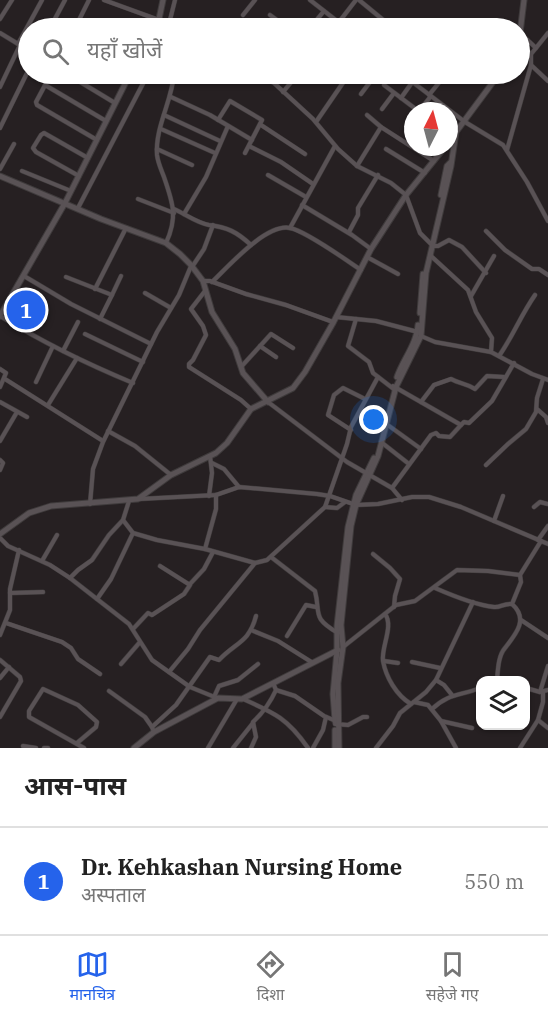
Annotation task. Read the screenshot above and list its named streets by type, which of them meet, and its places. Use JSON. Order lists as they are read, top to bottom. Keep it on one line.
{"north":"top","page":{"search":"यहाँ खोजें","pins":"1","heading":"आस-पास","list":[{"mark":"1","name":"Dr. Kehkashan Nursing Home","note":"अस्पताल","value":"550 m"}],"nav":["मानचित्र","दिशा","सहेजे गए"]}}
